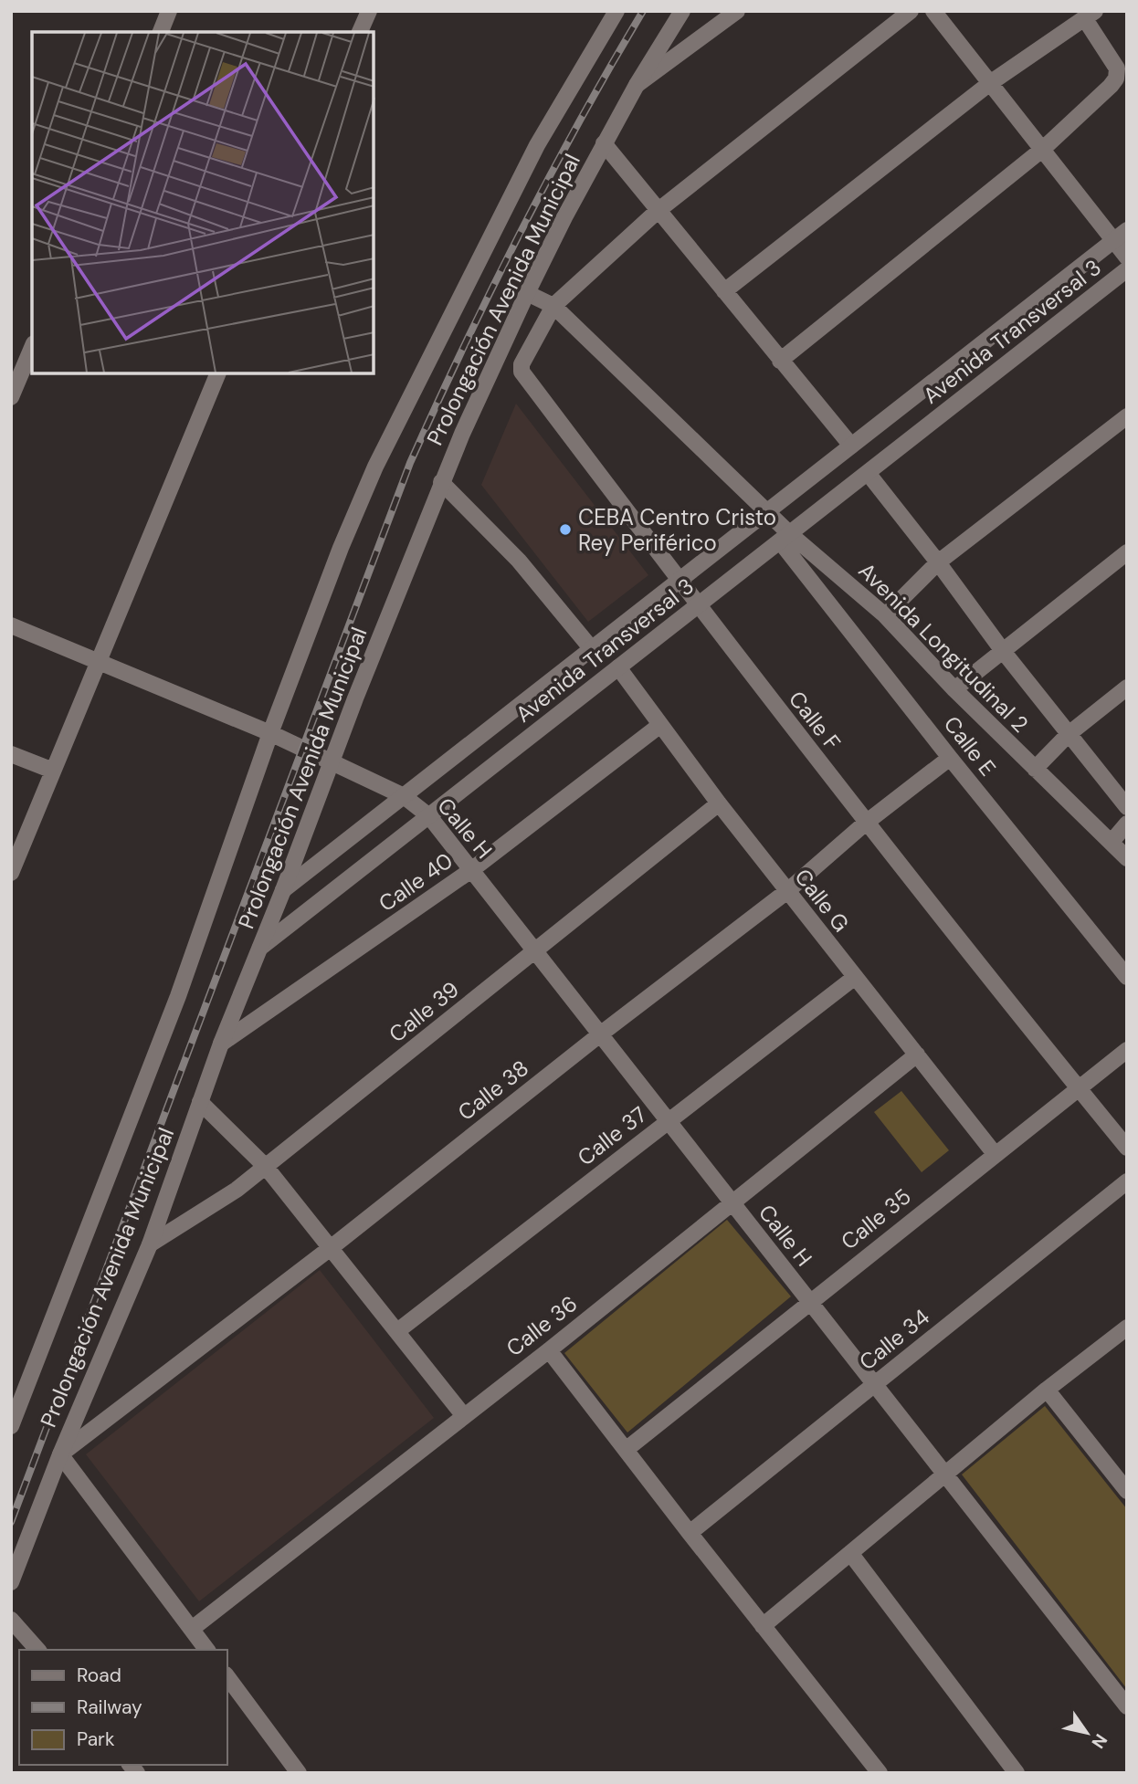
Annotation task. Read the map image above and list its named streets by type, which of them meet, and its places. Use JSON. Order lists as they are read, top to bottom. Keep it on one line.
{"streets":{"street":["Prolongación Avenida Municipal","Avenida Transversal 3","Avenida Longitudinal 2","Calle F","Calle E","Calle H","Calle 40","Calle G","Calle 39","Calle 38","Calle 37","Calle 35","Calle 36","Calle 34"]},"crossings":[["Prolongación Avenida Municipal","Avenida Transversal 3"],["Prolongación Avenida Municipal","Avenida Longitudinal 2"],["Prolongación Avenida Municipal","Calle H"],["Prolongación Avenida Municipal","Calle 40"],["Prolongación Avenida Municipal","Calle 39"],["Prolongación Avenida Municipal","Calle 38"],["Avenida Transversal 3","Avenida Longitudinal 2"],["Avenida Transversal 3","Calle F"],["Avenida Transversal 3","Calle E"],["Avenida Transversal 3","Calle H"],["Avenida Transversal 3","Calle G"],["Avenida Longitudinal 2","Calle F"],["Avenida Longitudinal 2","Calle E"],["Calle F","Calle 38"],["Calle F","Calle 35"],["Calle E","Calle 38"],["Calle H","Calle 40"],["Calle H","Calle 39"],["Calle H","Calle 38"],["Calle H","Calle 37"],["Calle H","Calle 35"],["Calle H","Calle 36"],["Calle H","Calle 34"],["Calle 40","Calle G"],["Calle G","Calle 39"],["Calle G","Calle 38"],["Calle G","Calle 37"],["Calle G","Calle 35"],["Calle G","Calle 36"]],"places":["CEBA Centro Cristo Rey Periférico"],"legend":["Road","Railway","Park"],"north":"bottom right"}
